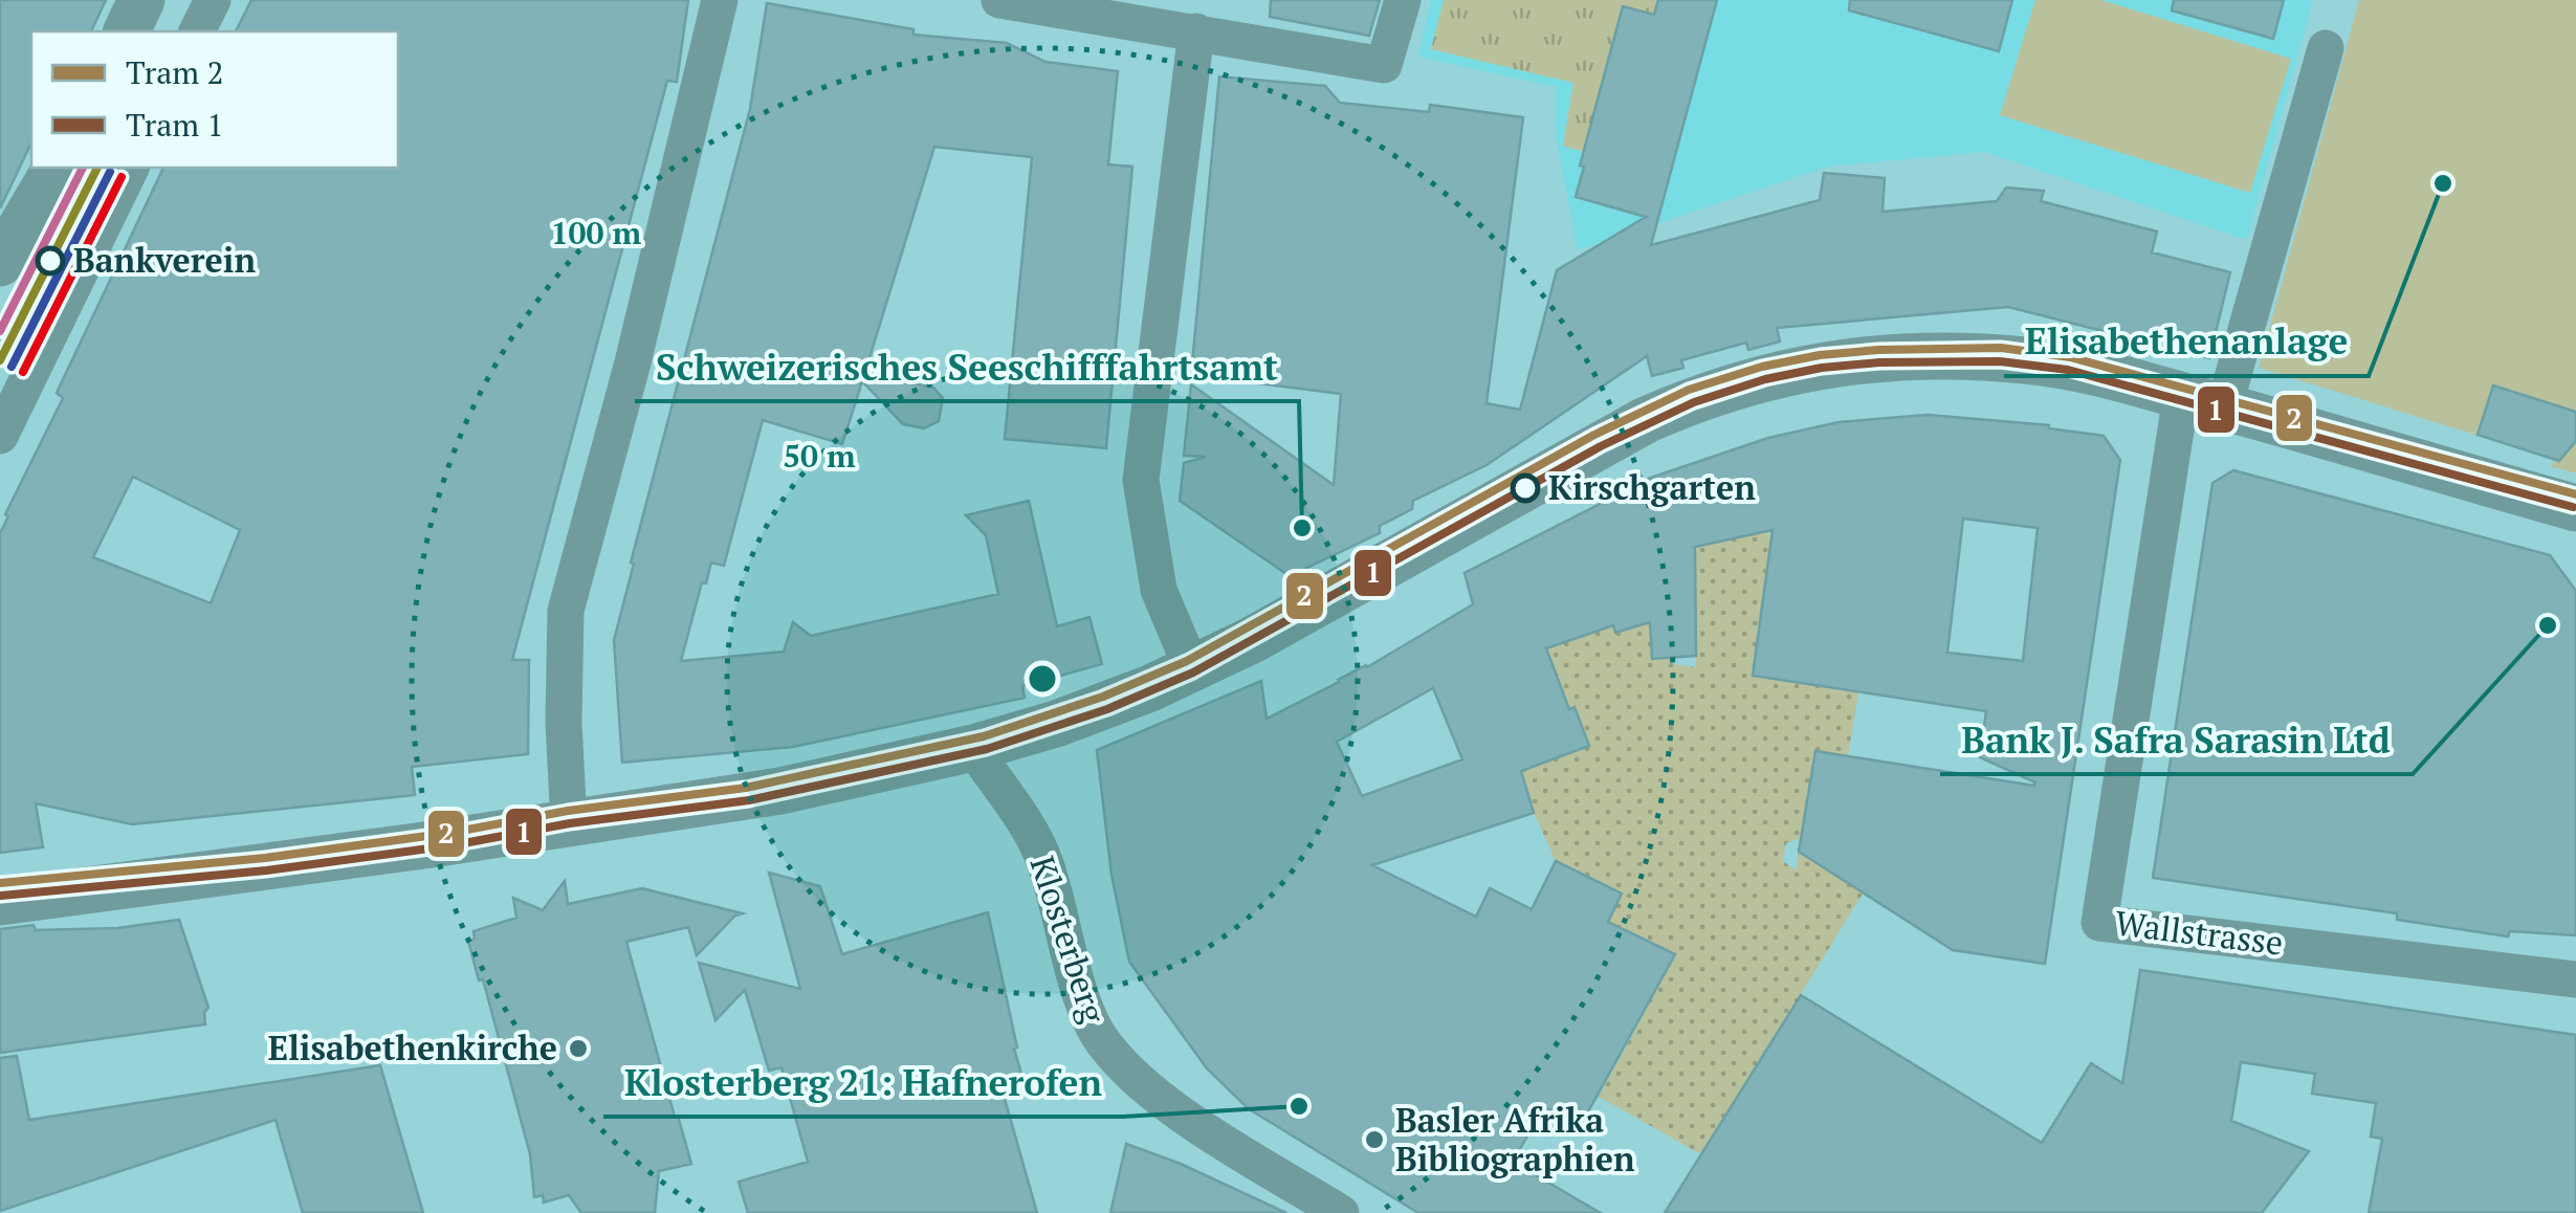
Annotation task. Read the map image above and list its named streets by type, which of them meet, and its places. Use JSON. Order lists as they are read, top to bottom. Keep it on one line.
{"streets":{"street":["Wallstrasse","Klosterberg"]},"places":["Elisabethenanlage","Bankverein","Kirschgarten","Schweizerisches Seeschifffahrtsamt","Bank J. Safra Sarasin Ltd","Elisabethenkirche","Klosterberg 21: Hafnerofen","Basler Afrika Bibliographien"],"lines":["tram line 2","tram line 1"],"legend":["Tram 2","Tram 1"],"rings":["100 m","50 m"]}
